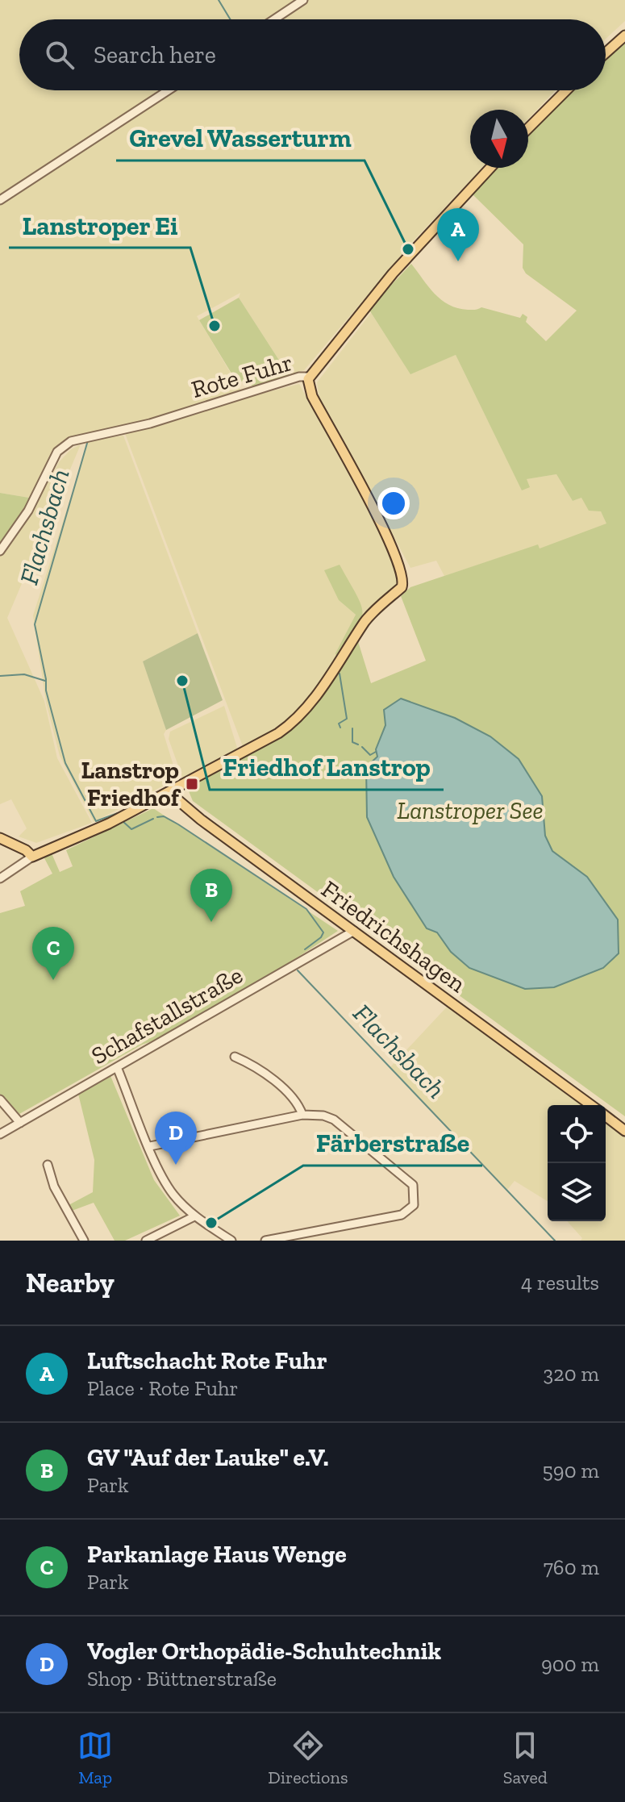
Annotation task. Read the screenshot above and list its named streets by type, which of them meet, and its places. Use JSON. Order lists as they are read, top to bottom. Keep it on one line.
{"streets":{"main road":["Rote Fuhr","Friedrichshagen"],"street":["Schafstallstraße"]},"crossings":[["Friedrichshagen","Schafstallstraße"]],"water":["Flachsbach"],"parks":["Lanstroper See"],"places":{"other":["Grevel Wasserturm","Lanstroper Ei","Friedhof Lanstrop","Färberstraße"],"transit":["Lanstrop Friedhof"]},"north":"bottom","page":{"search":"Search here","pins":["A","B","C","D"],"heading":["Nearby","4 results"],"list":[{"mark":"A","name":"Luftschacht Rote Fuhr","note":"Place · Rote Fuhr","value":"320 m"},{"mark":"B","name":"GV \"Auf der Lauke\" e.V.","note":"Park","value":"590 m"},{"mark":"C","name":"Parkanlage Haus Wenge","note":"Park","value":"760 m"},{"mark":"D","name":"Vogler Orthopädie-Schuhtechnik","note":"Shop · Büttnerstraße","value":"900 m"}],"nav":["Map","Directions","Saved"]}}
